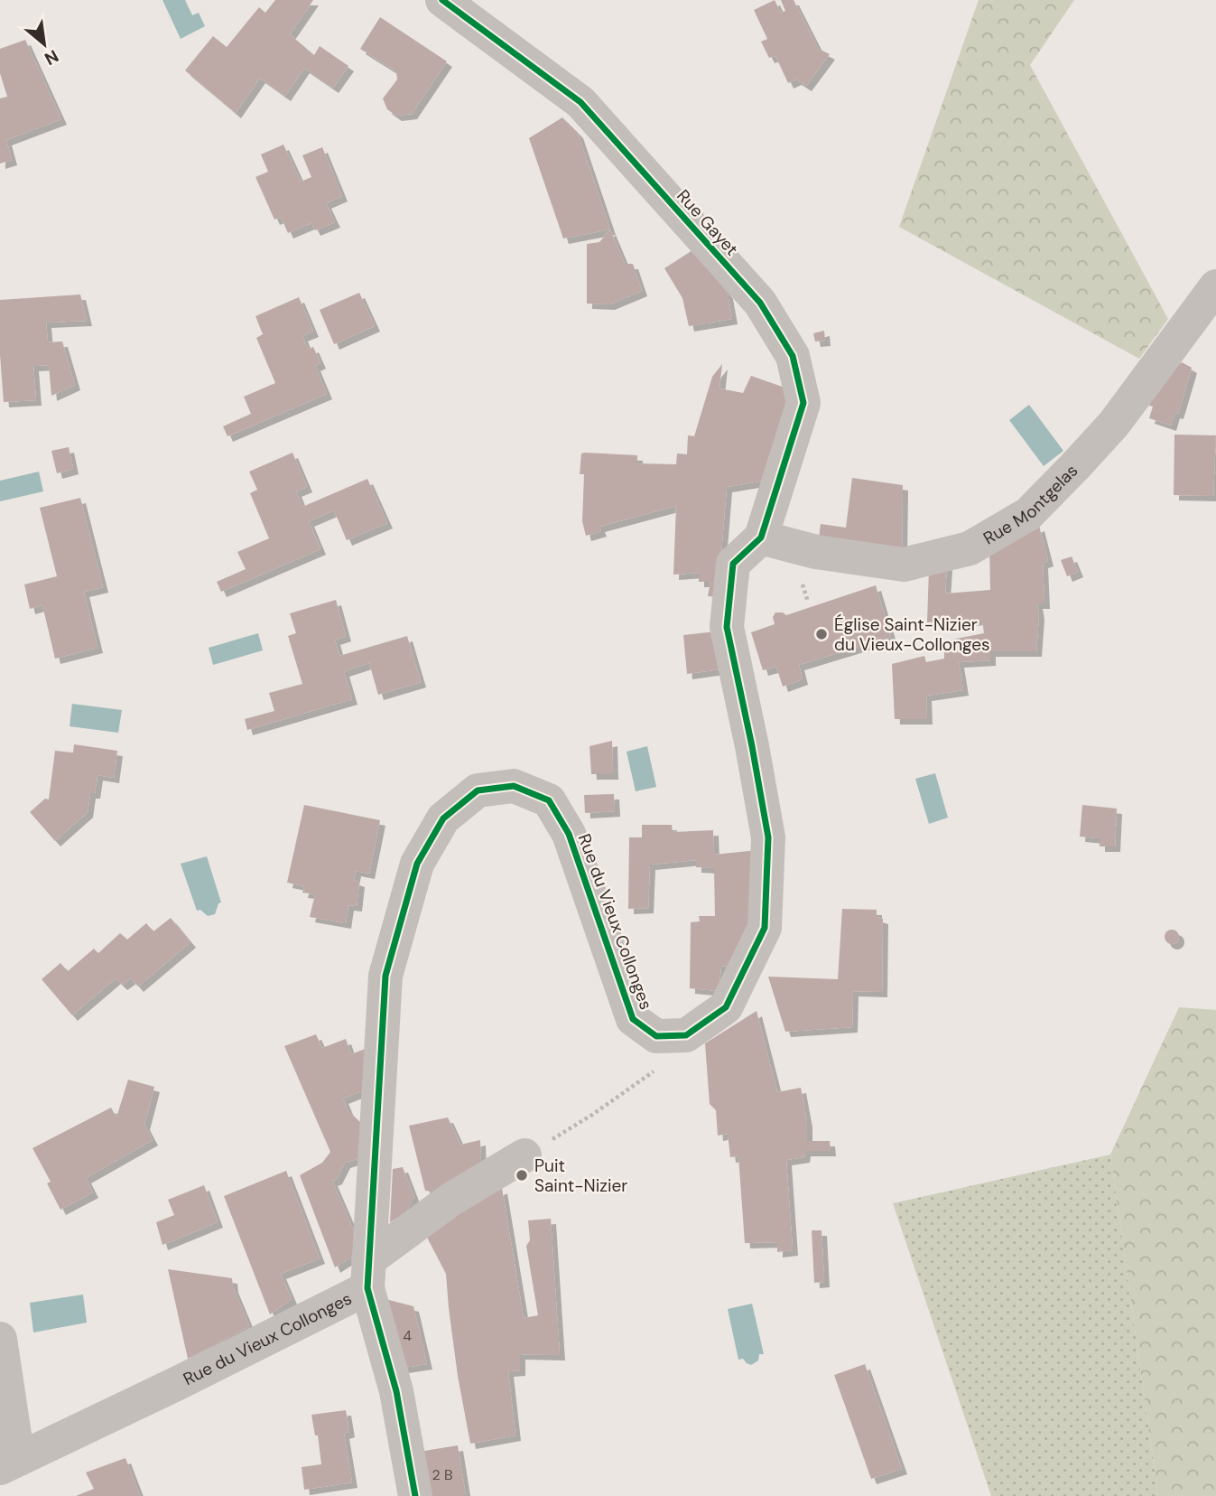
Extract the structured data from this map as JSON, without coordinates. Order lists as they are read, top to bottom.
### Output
{
  "streets": {
    "street": ["Rue Gayet", "Rue Montgelas", "Rue du Vieux Collonges"]
  },
  "crossings": [
    ["Rue Gayet", "Rue Montgelas"]
  ],
  "places": ["Église Saint-Nizier du Vieux-Collonges", "Puit Saint-Nizier"],
  "house_numbers": ["4", "2 B"],
  "north": "bottom right"
}
